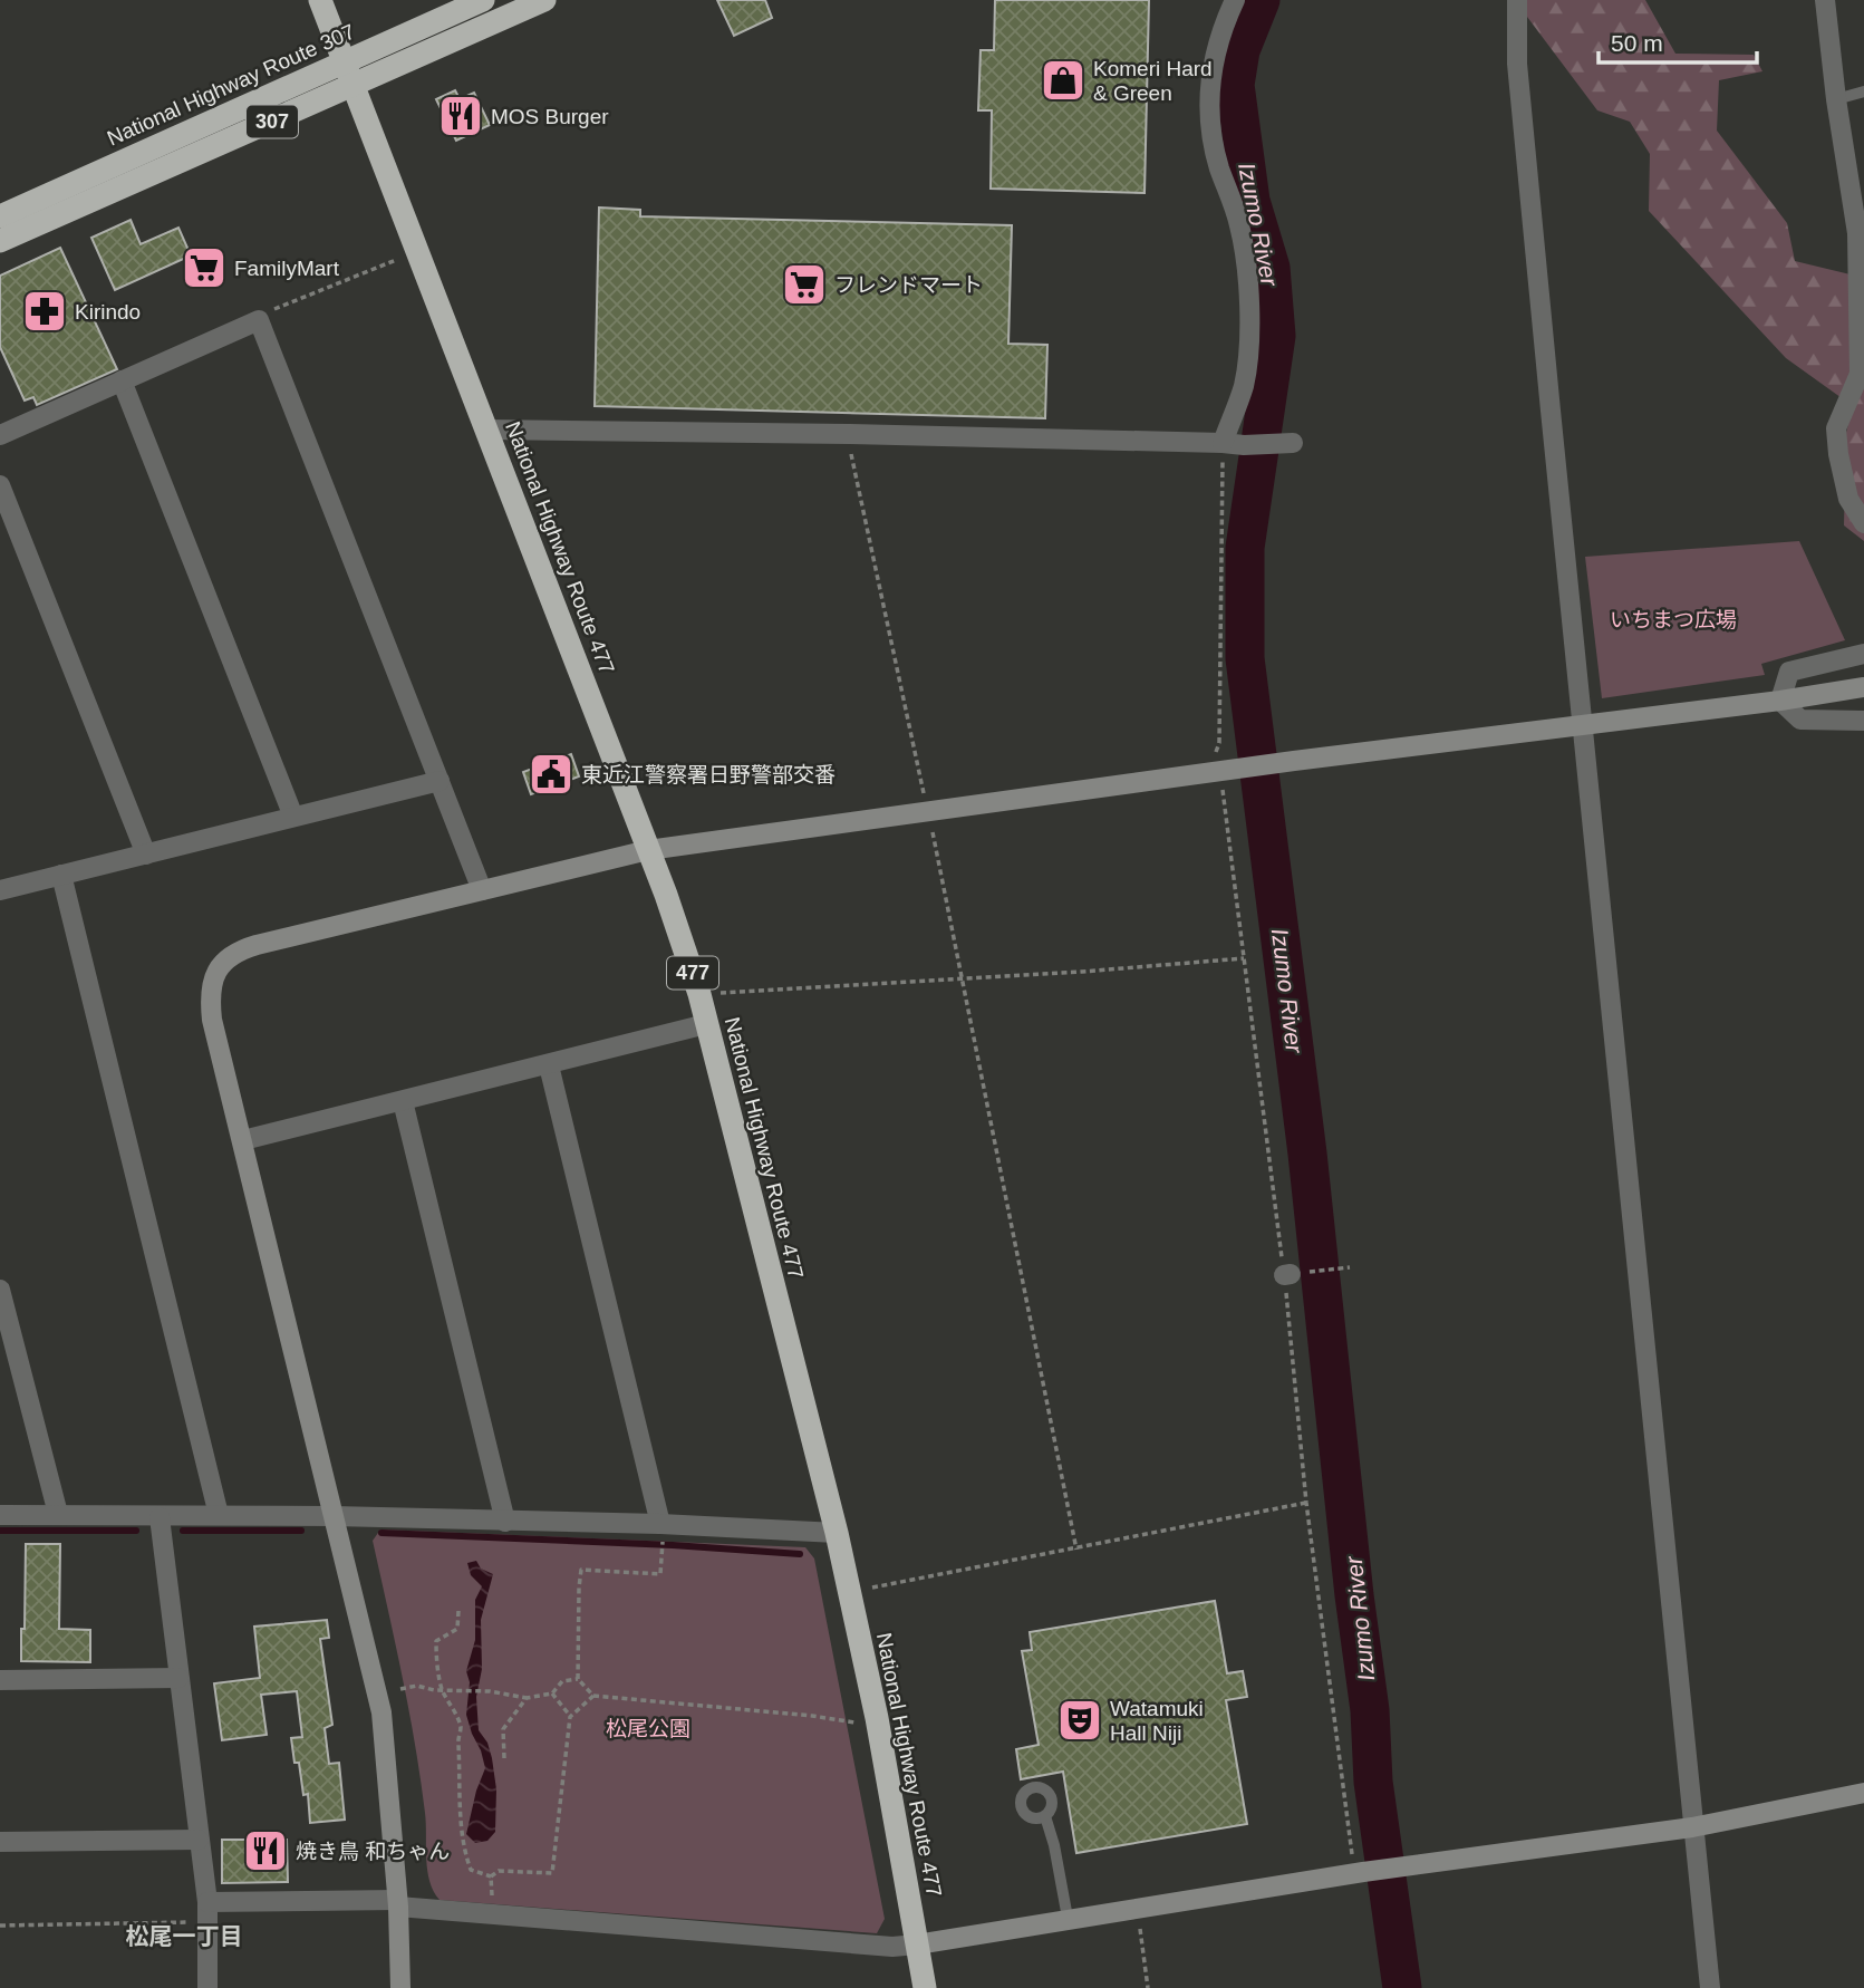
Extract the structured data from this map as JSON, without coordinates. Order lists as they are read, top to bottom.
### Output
{
  "streets": {
    "highway": [
      "National Highway Route 307",
      "307",
      "National Highway Route 477",
      "477"
    ]
  },
  "crossings": [
    ["National Highway Route 307", "National Highway Route 477"],
    ["307", "National Highway Route 477"]
  ],
  "districts": ["松尾一丁目"],
  "water": ["Izumo River"],
  "parks": ["いちまつ広場", "松尾公園"],
  "places": {
    "shop": ["Komeri Hard & Green"],
    "restaurant": ["MOS Burger", "焼き鳥 和ちゃん"],
    "supermarket": ["FamilyMart", "フレンドマート"],
    "pharmacy": ["Kirindo"],
    "public building": ["東近江警察署日野警部交番"],
    "theatre": ["Watamuki Hall Niji"]
  },
  "scale_bar": "50 m"
}
